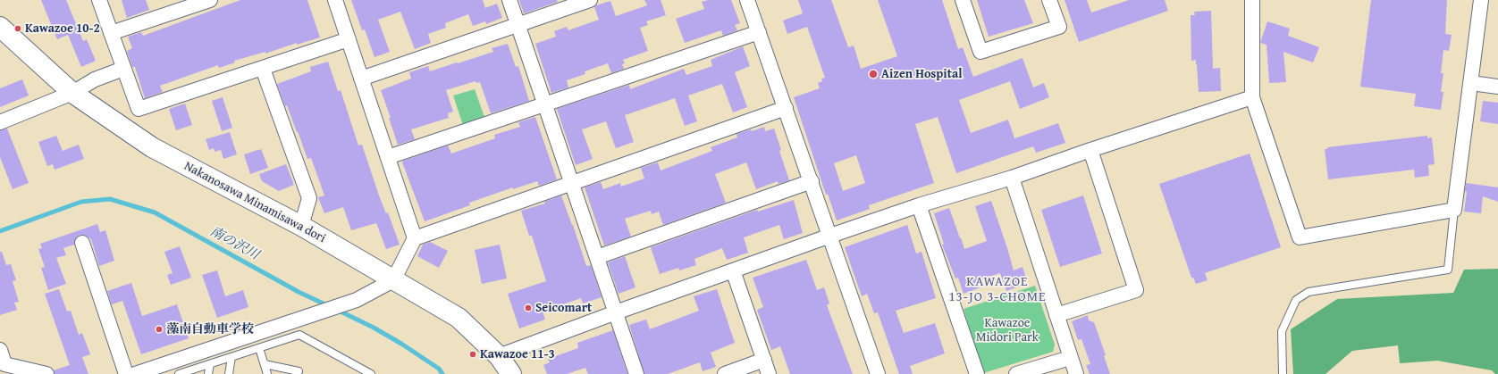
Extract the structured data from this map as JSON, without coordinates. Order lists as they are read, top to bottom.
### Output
{
  "streets": {
    "street": ["Nakanosawa Minamisawa dori"]
  },
  "districts": ["KAWAZOE 13-JO 3-CHOME"],
  "water": ["南の沢川"],
  "parks": ["Kawazoe Midori Park"],
  "places": [
    "Kawazoe 10-2",
    "Aizen Hospital",
    "Seicomart",
    "藻南自動車学校",
    "Kawazoe 11-3"
  ]
}
